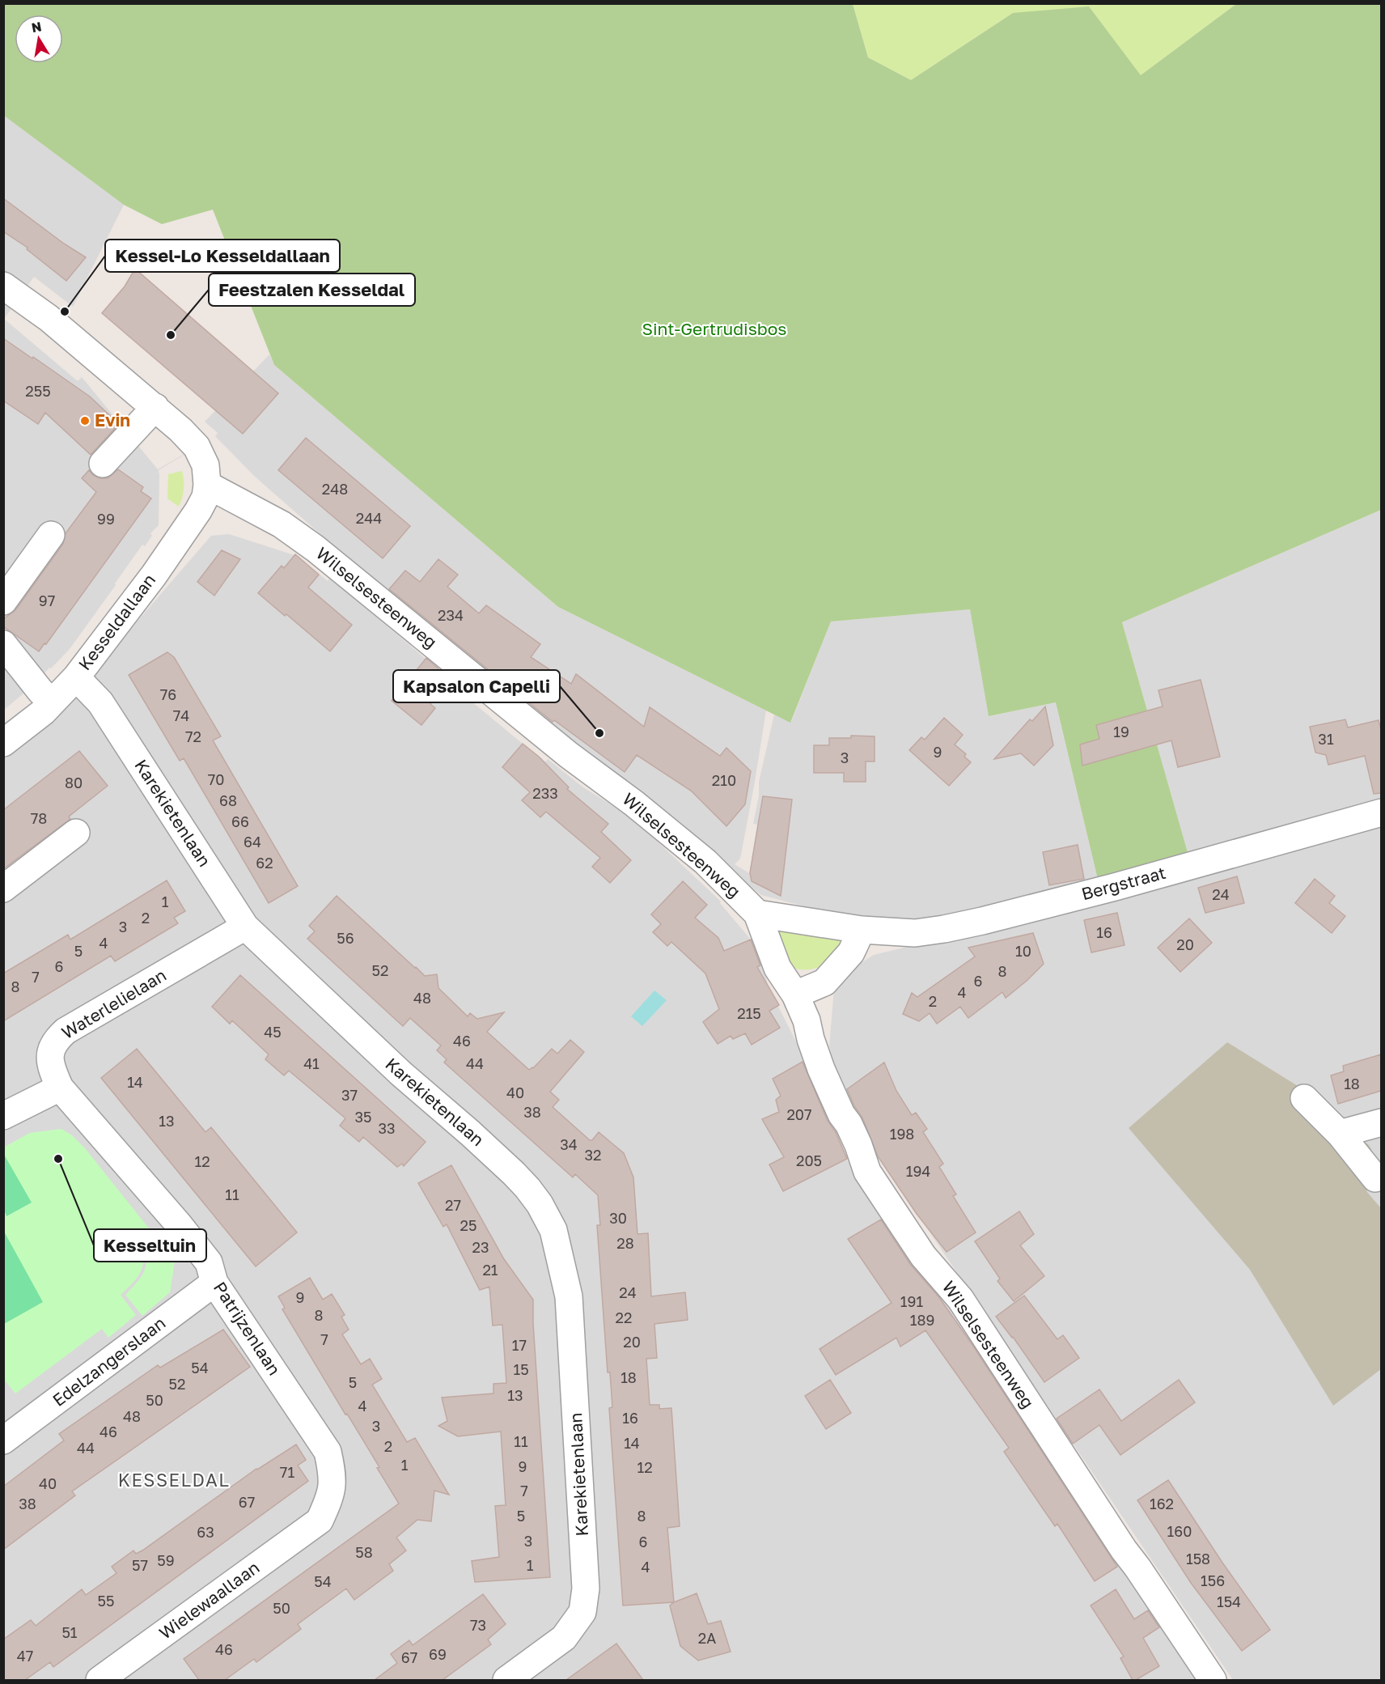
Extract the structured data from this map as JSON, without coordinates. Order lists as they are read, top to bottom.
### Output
{
  "streets": {
    "street": [
      "Wilselsesteenweg",
      "Kesseldallaan",
      "Karekietenlaan",
      "Bergstraat",
      "Waterlelielaan",
      "Patrijzenlaan",
      "Edelzangerslaan",
      "Wielewaallaan"
    ]
  },
  "crossings": [
    ["Wilselsesteenweg", "Kesseldallaan"],
    ["Kesseldallaan", "Karekietenlaan"],
    ["Karekietenlaan", "Waterlelielaan"],
    ["Waterlelielaan", "Patrijzenlaan"],
    ["Patrijzenlaan", "Edelzangerslaan"],
    ["Patrijzenlaan", "Wielewaallaan"]
  ],
  "districts": ["KESSELDAL"],
  "parks": ["Sint-Gertrudisbos"],
  "places": [
    "Kessel-Lo Kesseldallaan",
    "Feestzalen Kesseldal",
    "Evin",
    "Kapsalon Capelli",
    "Kesseltuin"
  ],
  "house_numbers": [
    "255",
    "248",
    "244",
    "99",
    "97",
    "234",
    "76",
    "74",
    "19",
    "72",
    "31",
    "9",
    "3",
    "70",
    "210",
    "80",
    "233",
    "68",
    "78",
    "66",
    "64",
    "62",
    "24",
    "1",
    "2",
    "3",
    "16",
    "56",
    "4",
    "20",
    "5",
    "10",
    "6",
    "52",
    "8",
    "7",
    "6",
    "8",
    "4",
    "48",
    "2",
    "215",
    "45",
    "46",
    "41",
    "44",
    "14",
    "18",
    "40",
    "37",
    "38",
    "207",
    "35",
    "13",
    "33",
    "198",
    "34",
    "32",
    "205",
    "12",
    "194",
    "11",
    "27",
    "30",
    "25",
    "28",
    "23",
    "21",
    "24",
    "9",
    "191",
    "8",
    "22",
    "189",
    "7",
    "20",
    "17",
    "54",
    "15",
    "18",
    "5",
    "52",
    "13",
    "50",
    "4",
    "48",
    "16",
    "3",
    "46",
    "11",
    "14",
    "2",
    "44",
    "1",
    "9",
    "12",
    "71",
    "40",
    "7",
    "67",
    "38",
    "162",
    "5",
    "8",
    "160",
    "63",
    "3",
    "6",
    "58",
    "158",
    "59",
    "57",
    "1",
    "4",
    "156",
    "54",
    "55",
    "154",
    "50",
    "73",
    "51",
    "2A",
    "46",
    "69",
    "47",
    "67"
  ],
  "north": "top"
}
